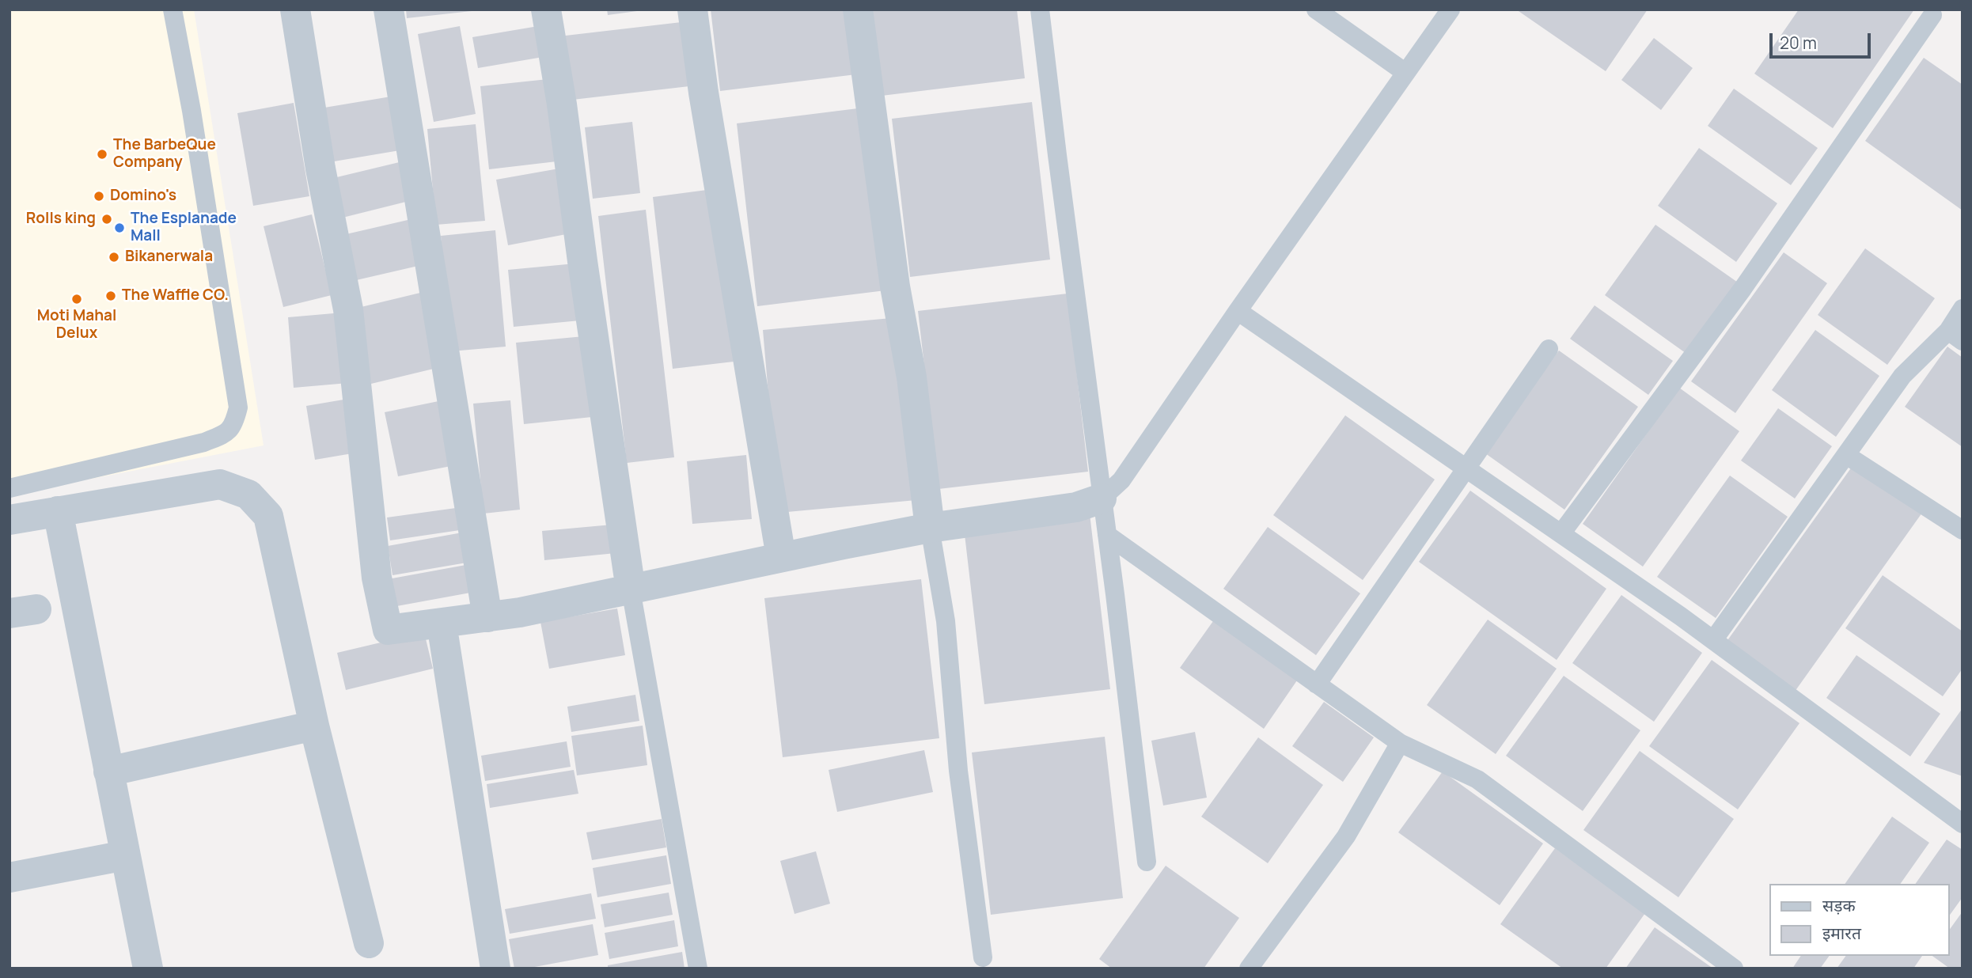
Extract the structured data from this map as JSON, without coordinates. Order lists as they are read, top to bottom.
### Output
{
  "places": [
    "The BarbeQue Company",
    "Domino's",
    "Rolls king",
    "The Esplanade Mall",
    "Bikanerwala",
    "The Waffle CO.",
    "Moti Mahal Delux"
  ],
  "legend": ["सड़क", "इमारत"],
  "scale_bar": "20 m"
}
